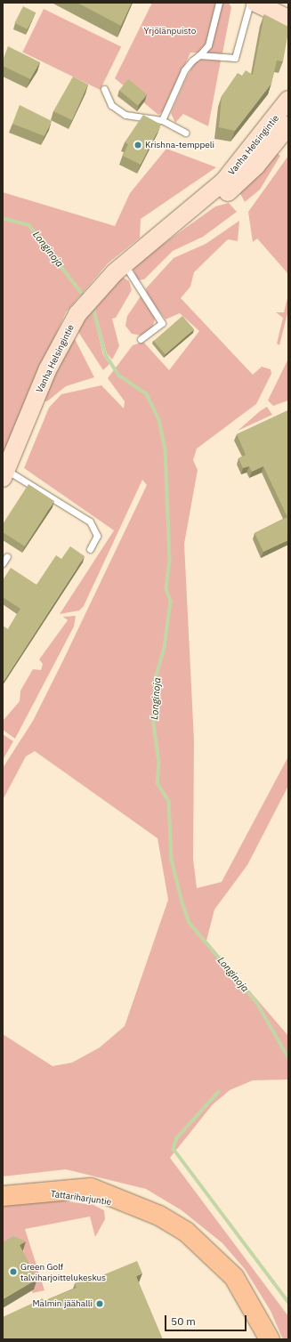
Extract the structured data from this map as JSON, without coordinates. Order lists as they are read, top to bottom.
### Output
{
  "streets": {
    "main road": ["Vanha Helsingintie", "Tattariharjuntie"]
  },
  "water": ["Longinoja"],
  "parks": ["Yrjölänpuisto"],
  "places": ["Krishna-temppeli", "Green Golf talviharjoittelukeskus", "Malmin jäähalli"],
  "scale_bar": "50 m"
}
